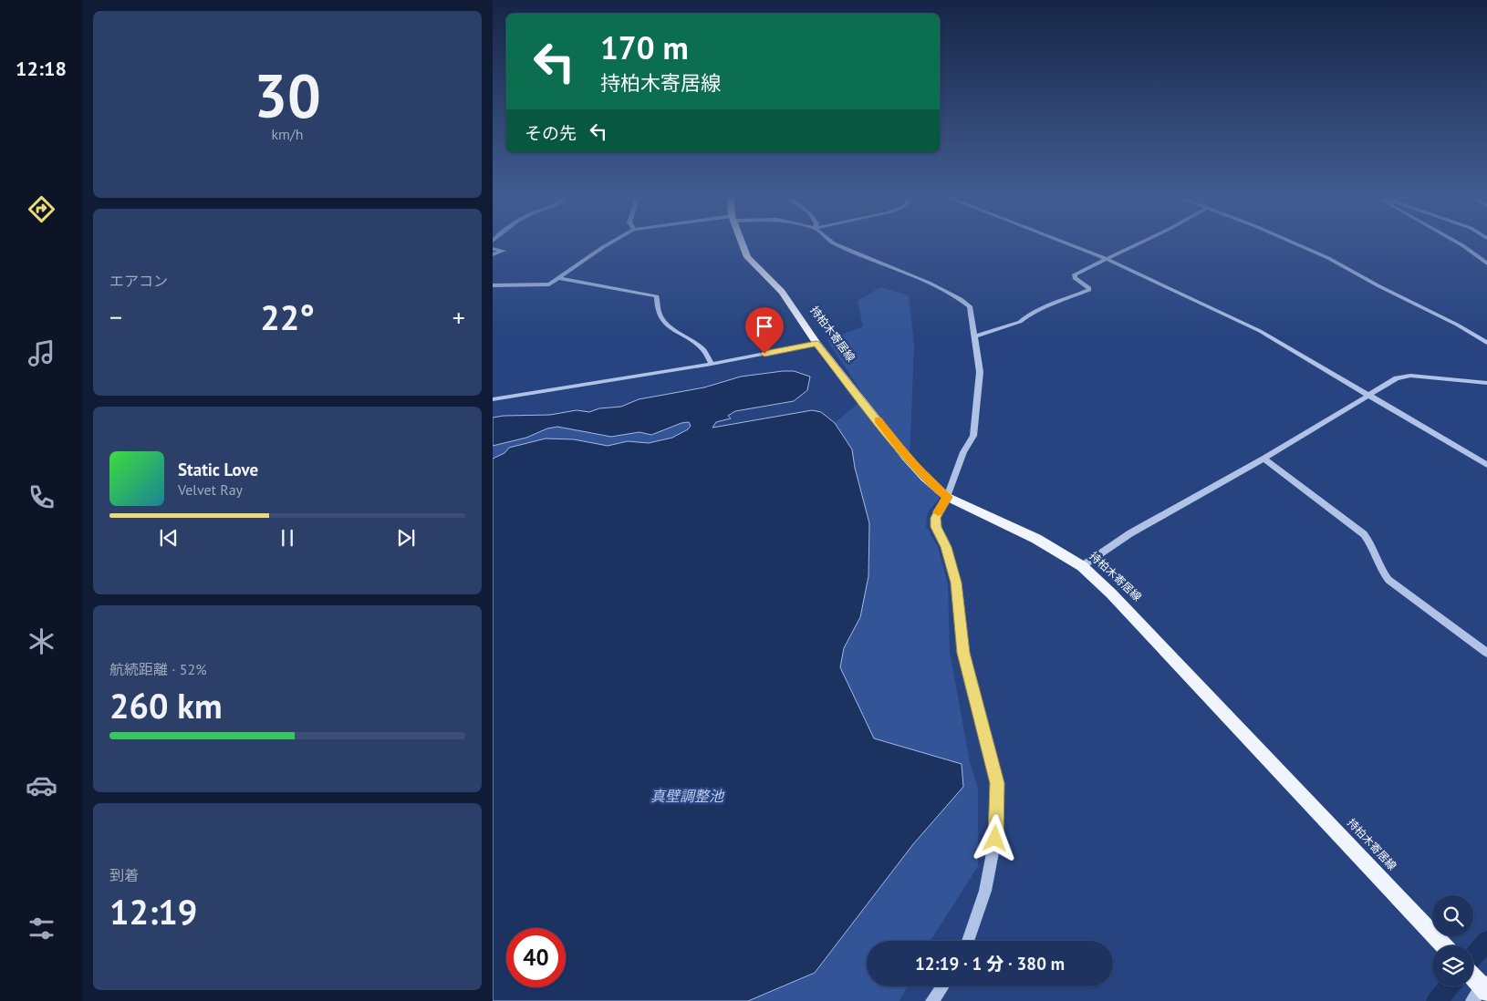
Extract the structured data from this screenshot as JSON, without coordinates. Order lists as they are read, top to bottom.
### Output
{
  "streets": {
    "main road": ["持柏木寄居線"]
  },
  "water": ["真壁調整池"],
  "page": {
    "tabs": "12:18",
    "tile": [
      ["30", "km/h"],
      "エアコン",
      ["航続距離 · 52%", "260 km"],
      ["到着", "12:19"]
    ],
    "turn": ["170 m", "持柏木寄居線"],
    "then": "その先",
    "heat": ["−", "22°", "+"],
    "song": ["Static Love", "Velvet Ray"],
    "limit": "40",
    "trip": "12:19 · 1 分 · 380 m"
  }
}
